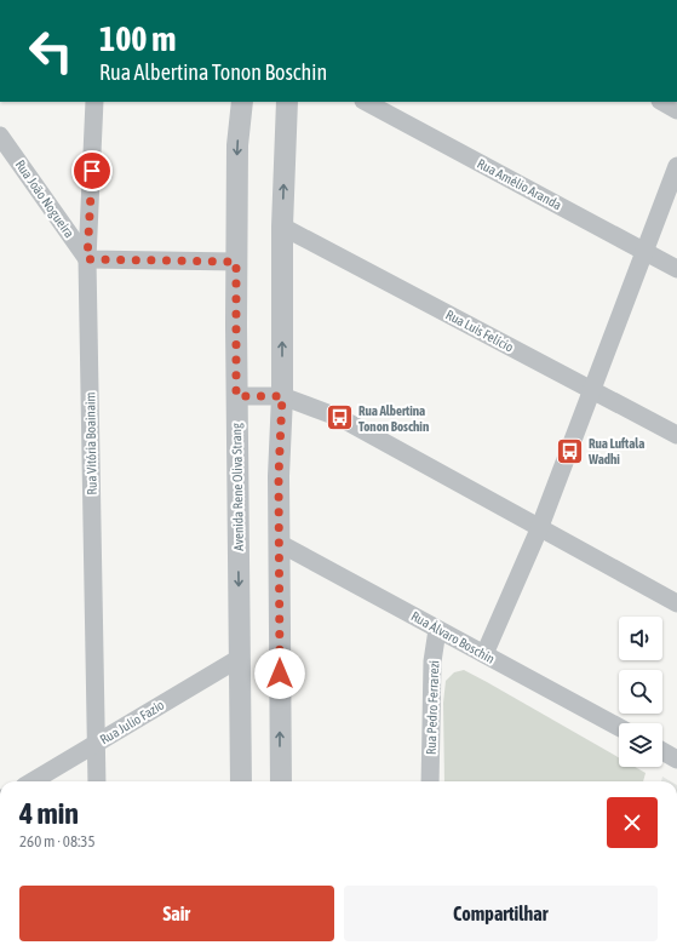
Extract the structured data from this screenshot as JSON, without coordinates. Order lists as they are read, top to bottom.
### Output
{
  "streets": {
    "street": [
      "Rua Amélio Aranda",
      "Rua João Nogueira",
      "Rua Luis Felício",
      "Rua Vitória Boainaim",
      "Avenida Rene Oliva Strang",
      "Rua Álvaro Boschin",
      "Rua Pedro Ferrarezi",
      "Rua Julio Fazio"
    ]
  },
  "crossings": [
    ["Rua João Nogueira", "Rua Vitória Boainaim"],
    ["Rua Vitória Boainaim", "Rua Julio Fazio"],
    ["Avenida Rene Oliva Strang", "Rua Julio Fazio"],
    ["Rua Álvaro Boschin", "Rua Pedro Ferrarezi"]
  ],
  "places": {
    "bus stop": ["Rua Albertina Tonon Boschin", "Rua Luftala Wadhi"]
  },
  "page": {
    "turn": ["100 m", "Rua Albertina Tonon Boschin"],
    "heading": ["4 min", "260 m · 08:35"],
    "buttons": ["Sair", "Compartilhar"]
  }
}
